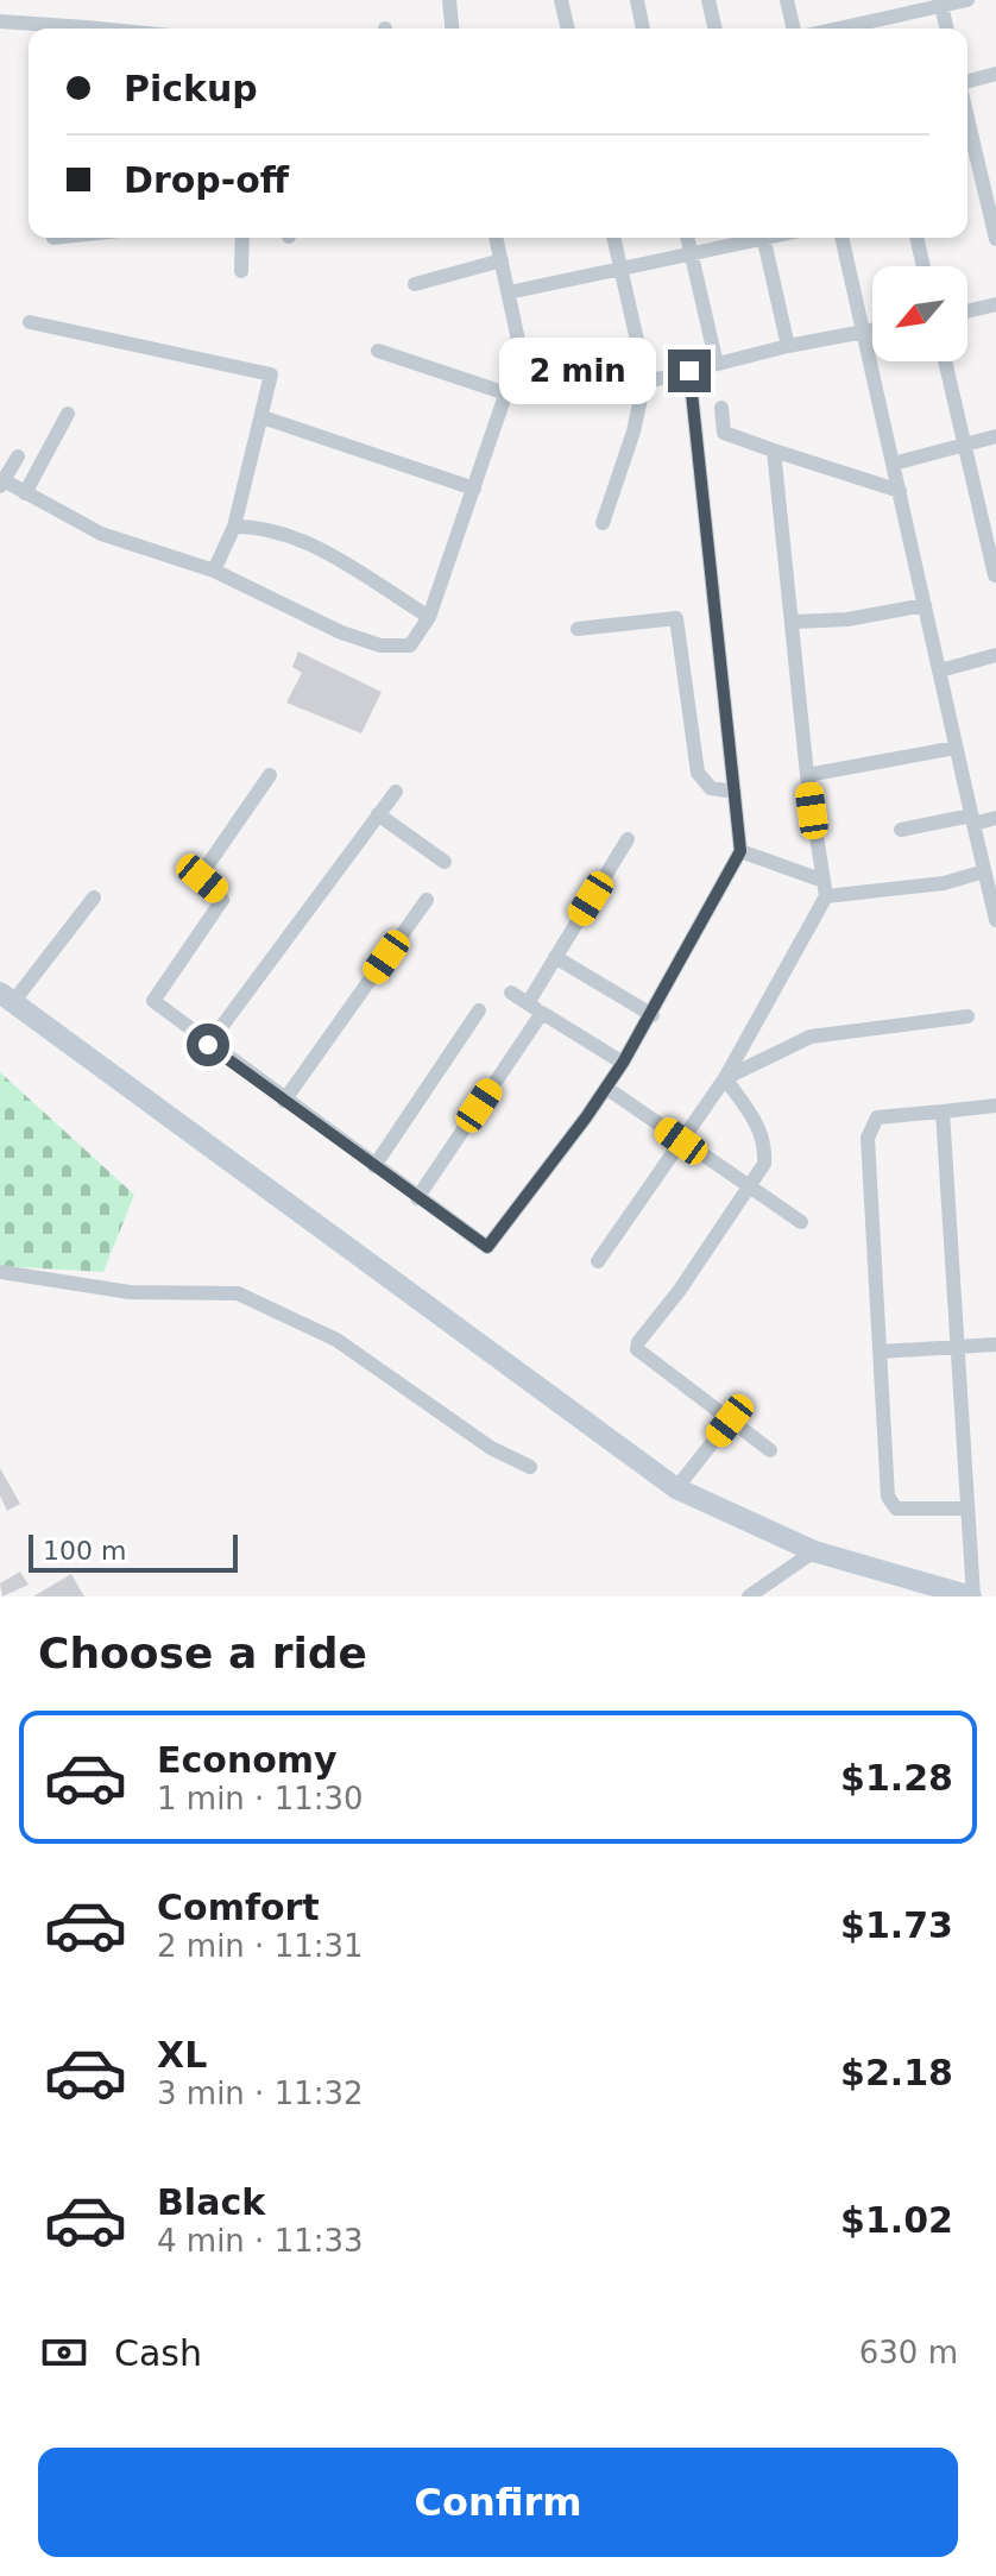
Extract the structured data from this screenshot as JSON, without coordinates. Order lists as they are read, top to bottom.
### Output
{
  "scale_bar": "100 m",
  "north": "bottom left",
  "page": {
    "banner": ["Pickup", "Drop-off"],
    "bubble": "2 min",
    "scale": "100 m",
    "heading": "Choose a ride",
    "list": [
      {
        "name": "Economy",
        "note": "1 min · 11:30",
        "value": "$1.28"
      },
      {
        "name": "Comfort",
        "note": "2 min · 11:31",
        "value": "$1.73"
      },
      {
        "name": "XL",
        "note": "3 min · 11:32",
        "value": "$2.18"
      },
      {
        "name": "Black",
        "note": "4 min · 11:33",
        "value": "$1.02"
      }
    ],
    "pay": ["Cash", "630 m"],
    "buttons": "Confirm"
  }
}
